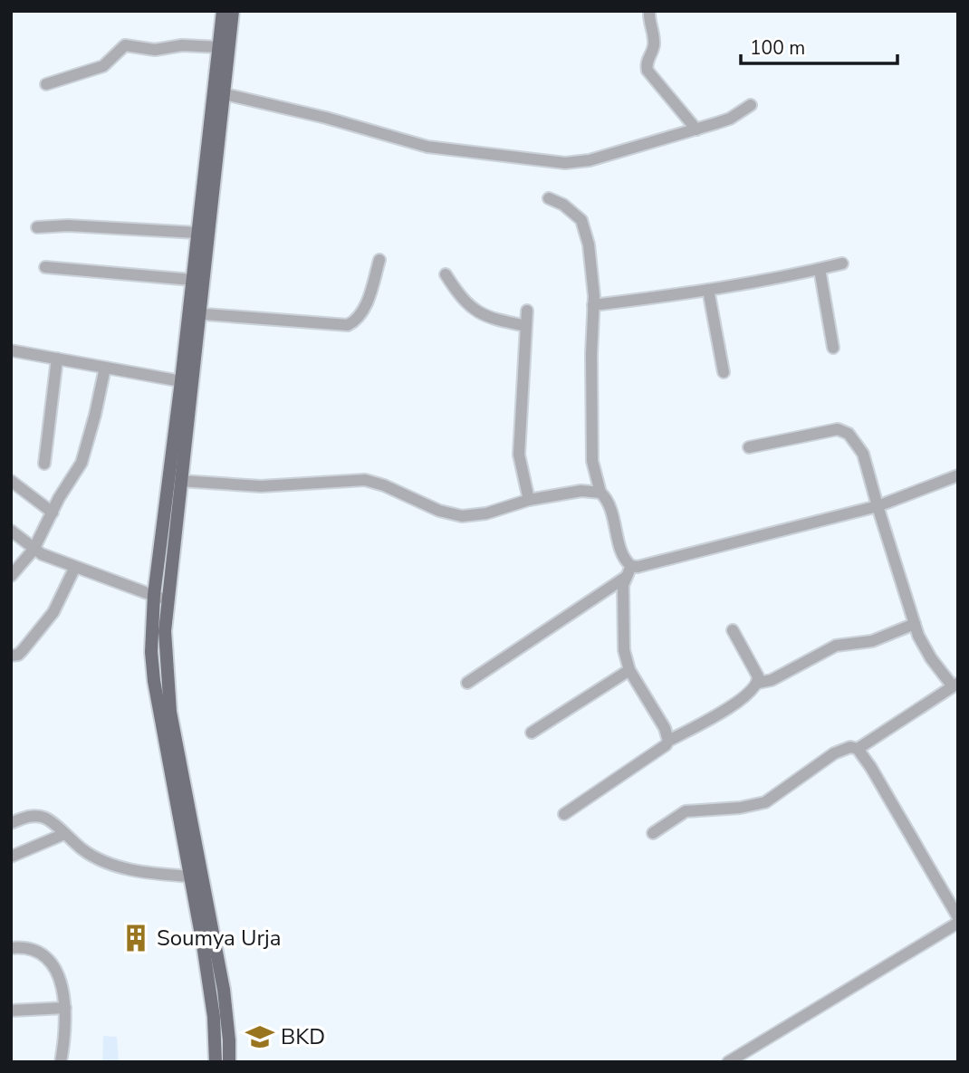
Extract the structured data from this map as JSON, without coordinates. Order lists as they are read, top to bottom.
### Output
{
  "places": {
    "building": ["Soumya Urja"],
    "school or university": ["BKD"]
  },
  "scale_bar": "100 m"
}
